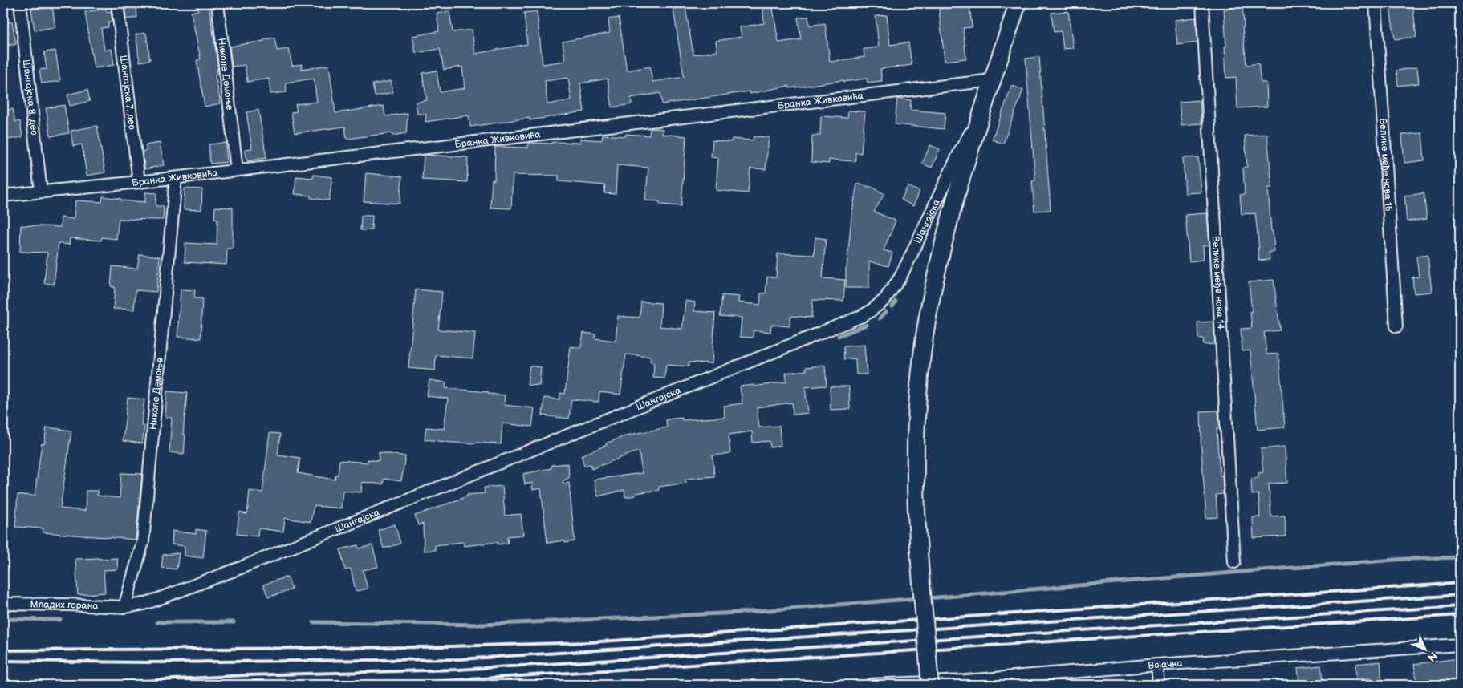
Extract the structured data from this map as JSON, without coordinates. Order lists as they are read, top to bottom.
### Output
{
  "streets": {
    "main road": ["Шангајска"],
    "street": [
      "Николе Демоње",
      "Шангајска 7. део",
      "Шангајска 8. део",
      "Бранка Живковића",
      "Велике међе нова 15",
      "Велике међе нова 14",
      "Младих горана",
      "Војачка"
    ]
  },
  "crossings": [
    ["Николе Демоње", "Бранка Живковића"],
    ["Николе Демоње", "Шангајска"],
    ["Николе Демоње", "Младих горана"],
    ["Шангајска 7. део", "Бранка Живковића"],
    ["Шангајска 8. део", "Бранка Живковића"],
    ["Бранка Живковића", "Шангајска"],
    ["Шангајска", "Младих горана"]
  ],
  "north": "bottom right"
}
